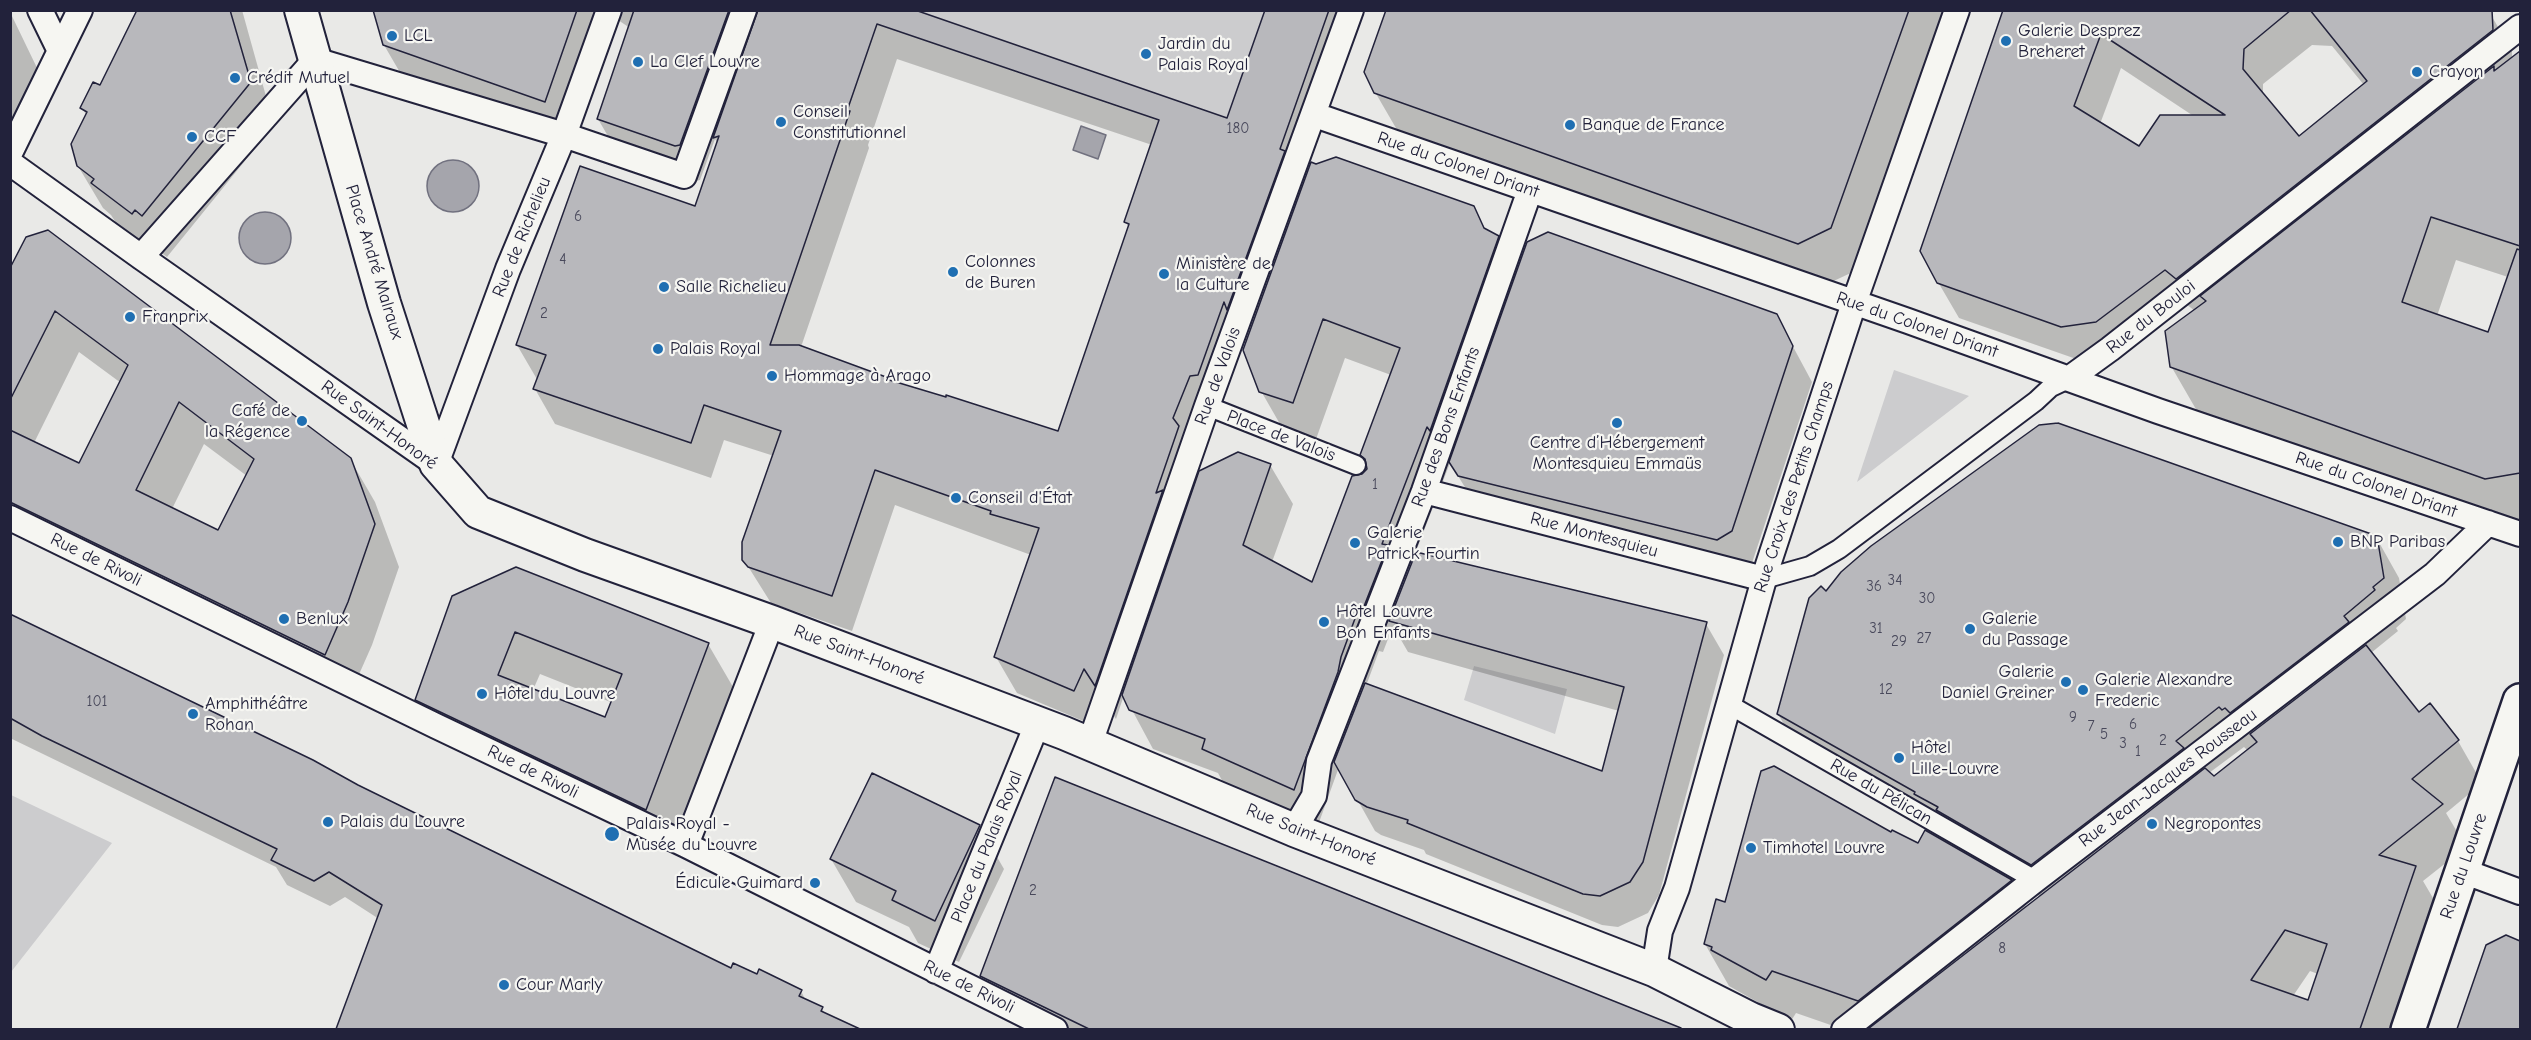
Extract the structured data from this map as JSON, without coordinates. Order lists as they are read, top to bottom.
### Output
{
  "streets": {
    "main road": ["Rue du Louvre"],
    "street": [
      "Rue du Colonel Driant",
      "Rue de Richelieu",
      "Place André Malraux",
      "Rue du Bouloi",
      "Rue de Valois",
      "Rue Saint-Honoré",
      "Rue des Bons Enfants",
      "Place de Valois",
      "Rue Croix des Petits Champs",
      "Rue Montesquieu",
      "Rue de Rivoli",
      "Rue Jean-Jacques Rousseau",
      "Rue du Pélican",
      "Place du Palais Royal"
    ]
  },
  "crossings": [
    ["Rue du Colonel Driant", "Rue du Bouloi"],
    ["Rue du Colonel Driant", "Rue de Valois"],
    ["Rue du Colonel Driant", "Rue des Bons Enfants"],
    ["Rue du Colonel Driant", "Rue Croix des Petits Champs"],
    ["Rue du Colonel Driant", "Rue Jean-Jacques Rousseau"],
    ["Rue de Richelieu", "Place André Malraux"],
    ["Rue de Richelieu", "Rue Saint-Honoré"],
    ["Place André Malraux", "Rue Saint-Honoré"],
    ["Rue du Bouloi", "Rue Croix des Petits Champs"],
    ["Rue du Bouloi", "Rue Montesquieu"],
    ["Rue de Valois", "Rue Saint-Honoré"],
    ["Rue de Valois", "Place de Valois"],
    ["Rue Saint-Honoré", "Rue des Bons Enfants"],
    ["Rue Saint-Honoré", "Rue Croix des Petits Champs"],
    ["Rue Saint-Honoré", "Place du Palais Royal"],
    ["Rue des Bons Enfants", "Rue Montesquieu"],
    ["Rue Croix des Petits Champs", "Rue Montesquieu"],
    ["Rue Croix des Petits Champs", "Rue du Pélican"],
    ["Rue de Rivoli", "Place du Palais Royal"],
    ["Rue Jean-Jacques Rousseau", "Rue du Pélican"]
  ],
  "places": [
    "LCL",
    "Galerie Desprez Breheret",
    "Jardin du Palais Royal",
    "La Clef Louvre",
    "Crayon",
    "Crédit Mutuel",
    "Conseil Constitutionnel",
    "Banque de France",
    "CCF",
    "Colonnes de Buren",
    "Ministère de la Culture",
    "Salle Richelieu",
    "Franprix",
    "Palais Royal",
    "Hommage à Arago",
    "Café de la Régence",
    "Centre d’Hébergement Montesquieu Emmaüs",
    "Conseil d'État",
    "BNP Paribas",
    "Galerie Patrick Fourtin",
    "Benlux",
    "Hôtel Louvre Bon Enfants",
    "Galerie du Passage",
    "Galerie Daniel Greiner",
    "Galerie Alexandre Frederic",
    "Hôtel du Louvre",
    "Amphithéâtre Rohan",
    "Hôtel Lille-Louvre",
    "Palais du Louvre",
    "Negropontes",
    "Palais Royal - Musée du Louvre",
    "Timhotel Louvre",
    "Édicule Guimard",
    "Cour Marly"
  ],
  "house_numbers": [
    "180",
    "6",
    "4",
    "2",
    "1",
    "34",
    "36",
    "30",
    "31",
    "27",
    "29",
    "12",
    "101",
    "9",
    "6",
    "7",
    "5",
    "2",
    "3",
    "1",
    "2",
    "8"
  ]
}
